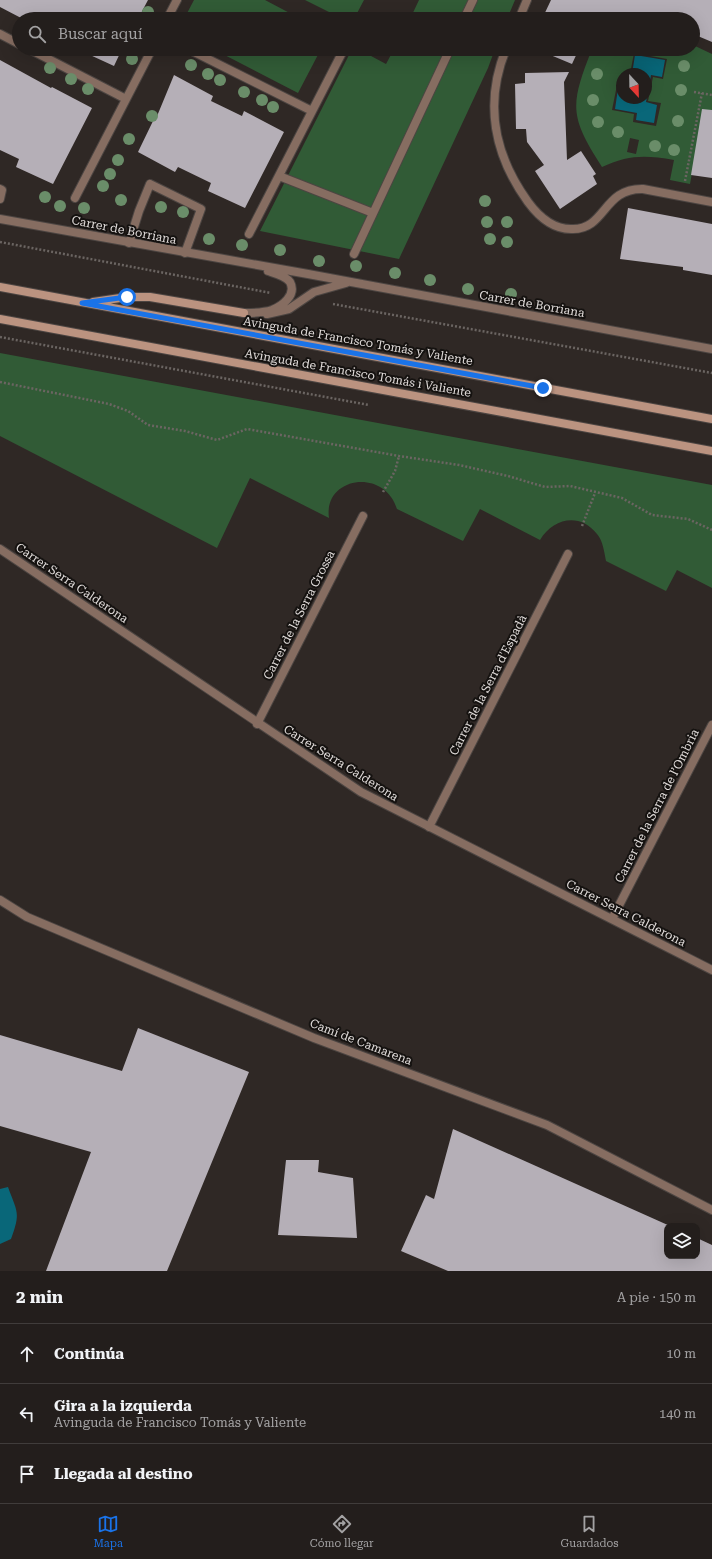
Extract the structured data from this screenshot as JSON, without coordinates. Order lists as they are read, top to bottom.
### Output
{
  "streets": {
    "main road": ["Avinguda de Francisco Tomás y Valiente", "Avinguda de Francisco Tomás i Valiente"],
    "street": [
      "Carrer de Borriana",
      "Carrer Serra Calderona",
      "Carrer de la Serra Grossa",
      "Carrer de la Serra d'Espadà",
      "Carrer de la Serra de l’Ombria",
      "Camí de Camarena"
    ]
  },
  "crossings": [
    ["Carrer Serra Calderona", "Carrer de la Serra Grossa"],
    ["Carrer Serra Calderona", "Carrer de la Serra d'Espadà"],
    ["Carrer Serra Calderona", "Carrer de la Serra de l’Ombria"]
  ],
  "north": "bottom",
  "page": {
    "search": "Buscar aquí",
    "heading": ["2 min", "A pie · 150 m"],
    "list": [
      ["Continúa", "10 m"],
      ["Gira a la izquierda", "Avinguda de Francisco Tomás y Valiente", "140 m"],
      "Llegada al destino"
    ],
    "nav": ["Mapa", "Cómo llegar", "Guardados"]
  }
}
